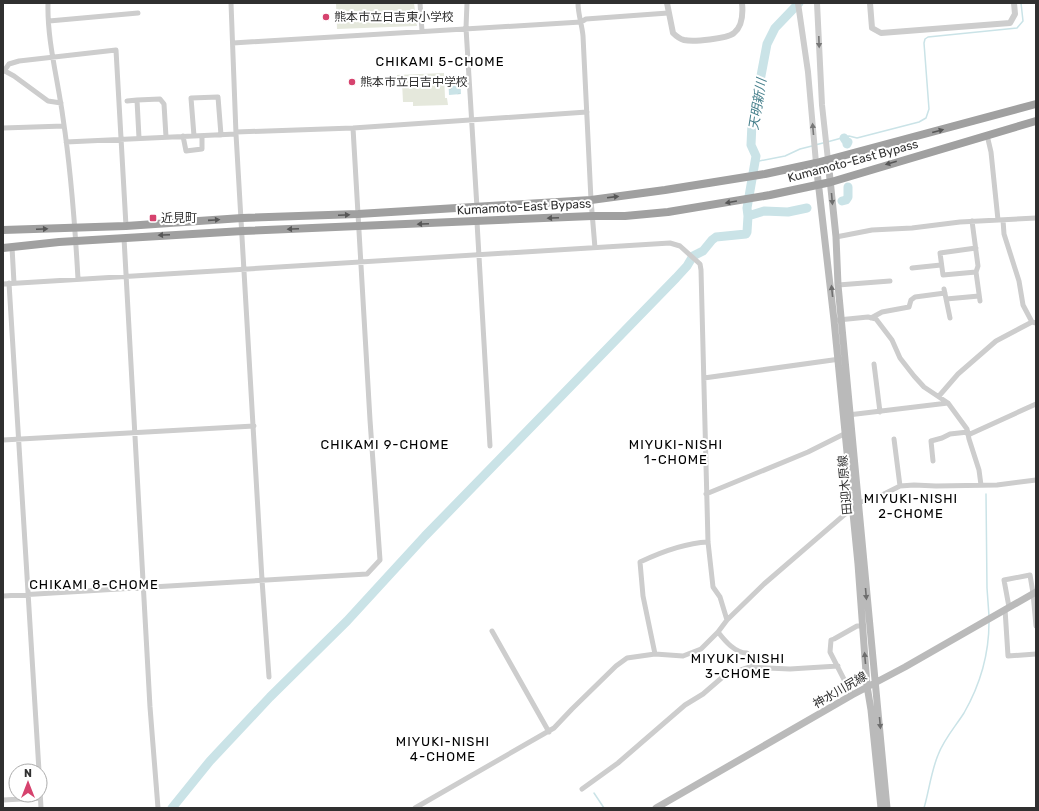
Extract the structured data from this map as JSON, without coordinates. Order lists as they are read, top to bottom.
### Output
{
  "streets": {
    "highway": ["Kumamoto-East Bypass"],
    "main road": ["田迎木原線", "神水川尻線"]
  },
  "crossings": [
    ["Kumamoto-East Bypass", "田迎木原線"],
    ["田迎木原線", "神水川尻線"]
  ],
  "districts": [
    "CHIKAMI 5-CHOME",
    "CHIKAMI 9-CHOME",
    "MIYUKI-NISHI 1-CHOME",
    "MIYUKI-NISHI 2-CHOME",
    "CHIKAMI 8-CHOME",
    "MIYUKI-NISHI 3-CHOME",
    "MIYUKI-NISHI 4-CHOME"
  ],
  "water": ["天明新川"],
  "places": {
    "other": ["熊本市立日吉東小学校", "熊本市立日吉中学校"],
    "transit": ["近見町"]
  },
  "north": "top"
}
